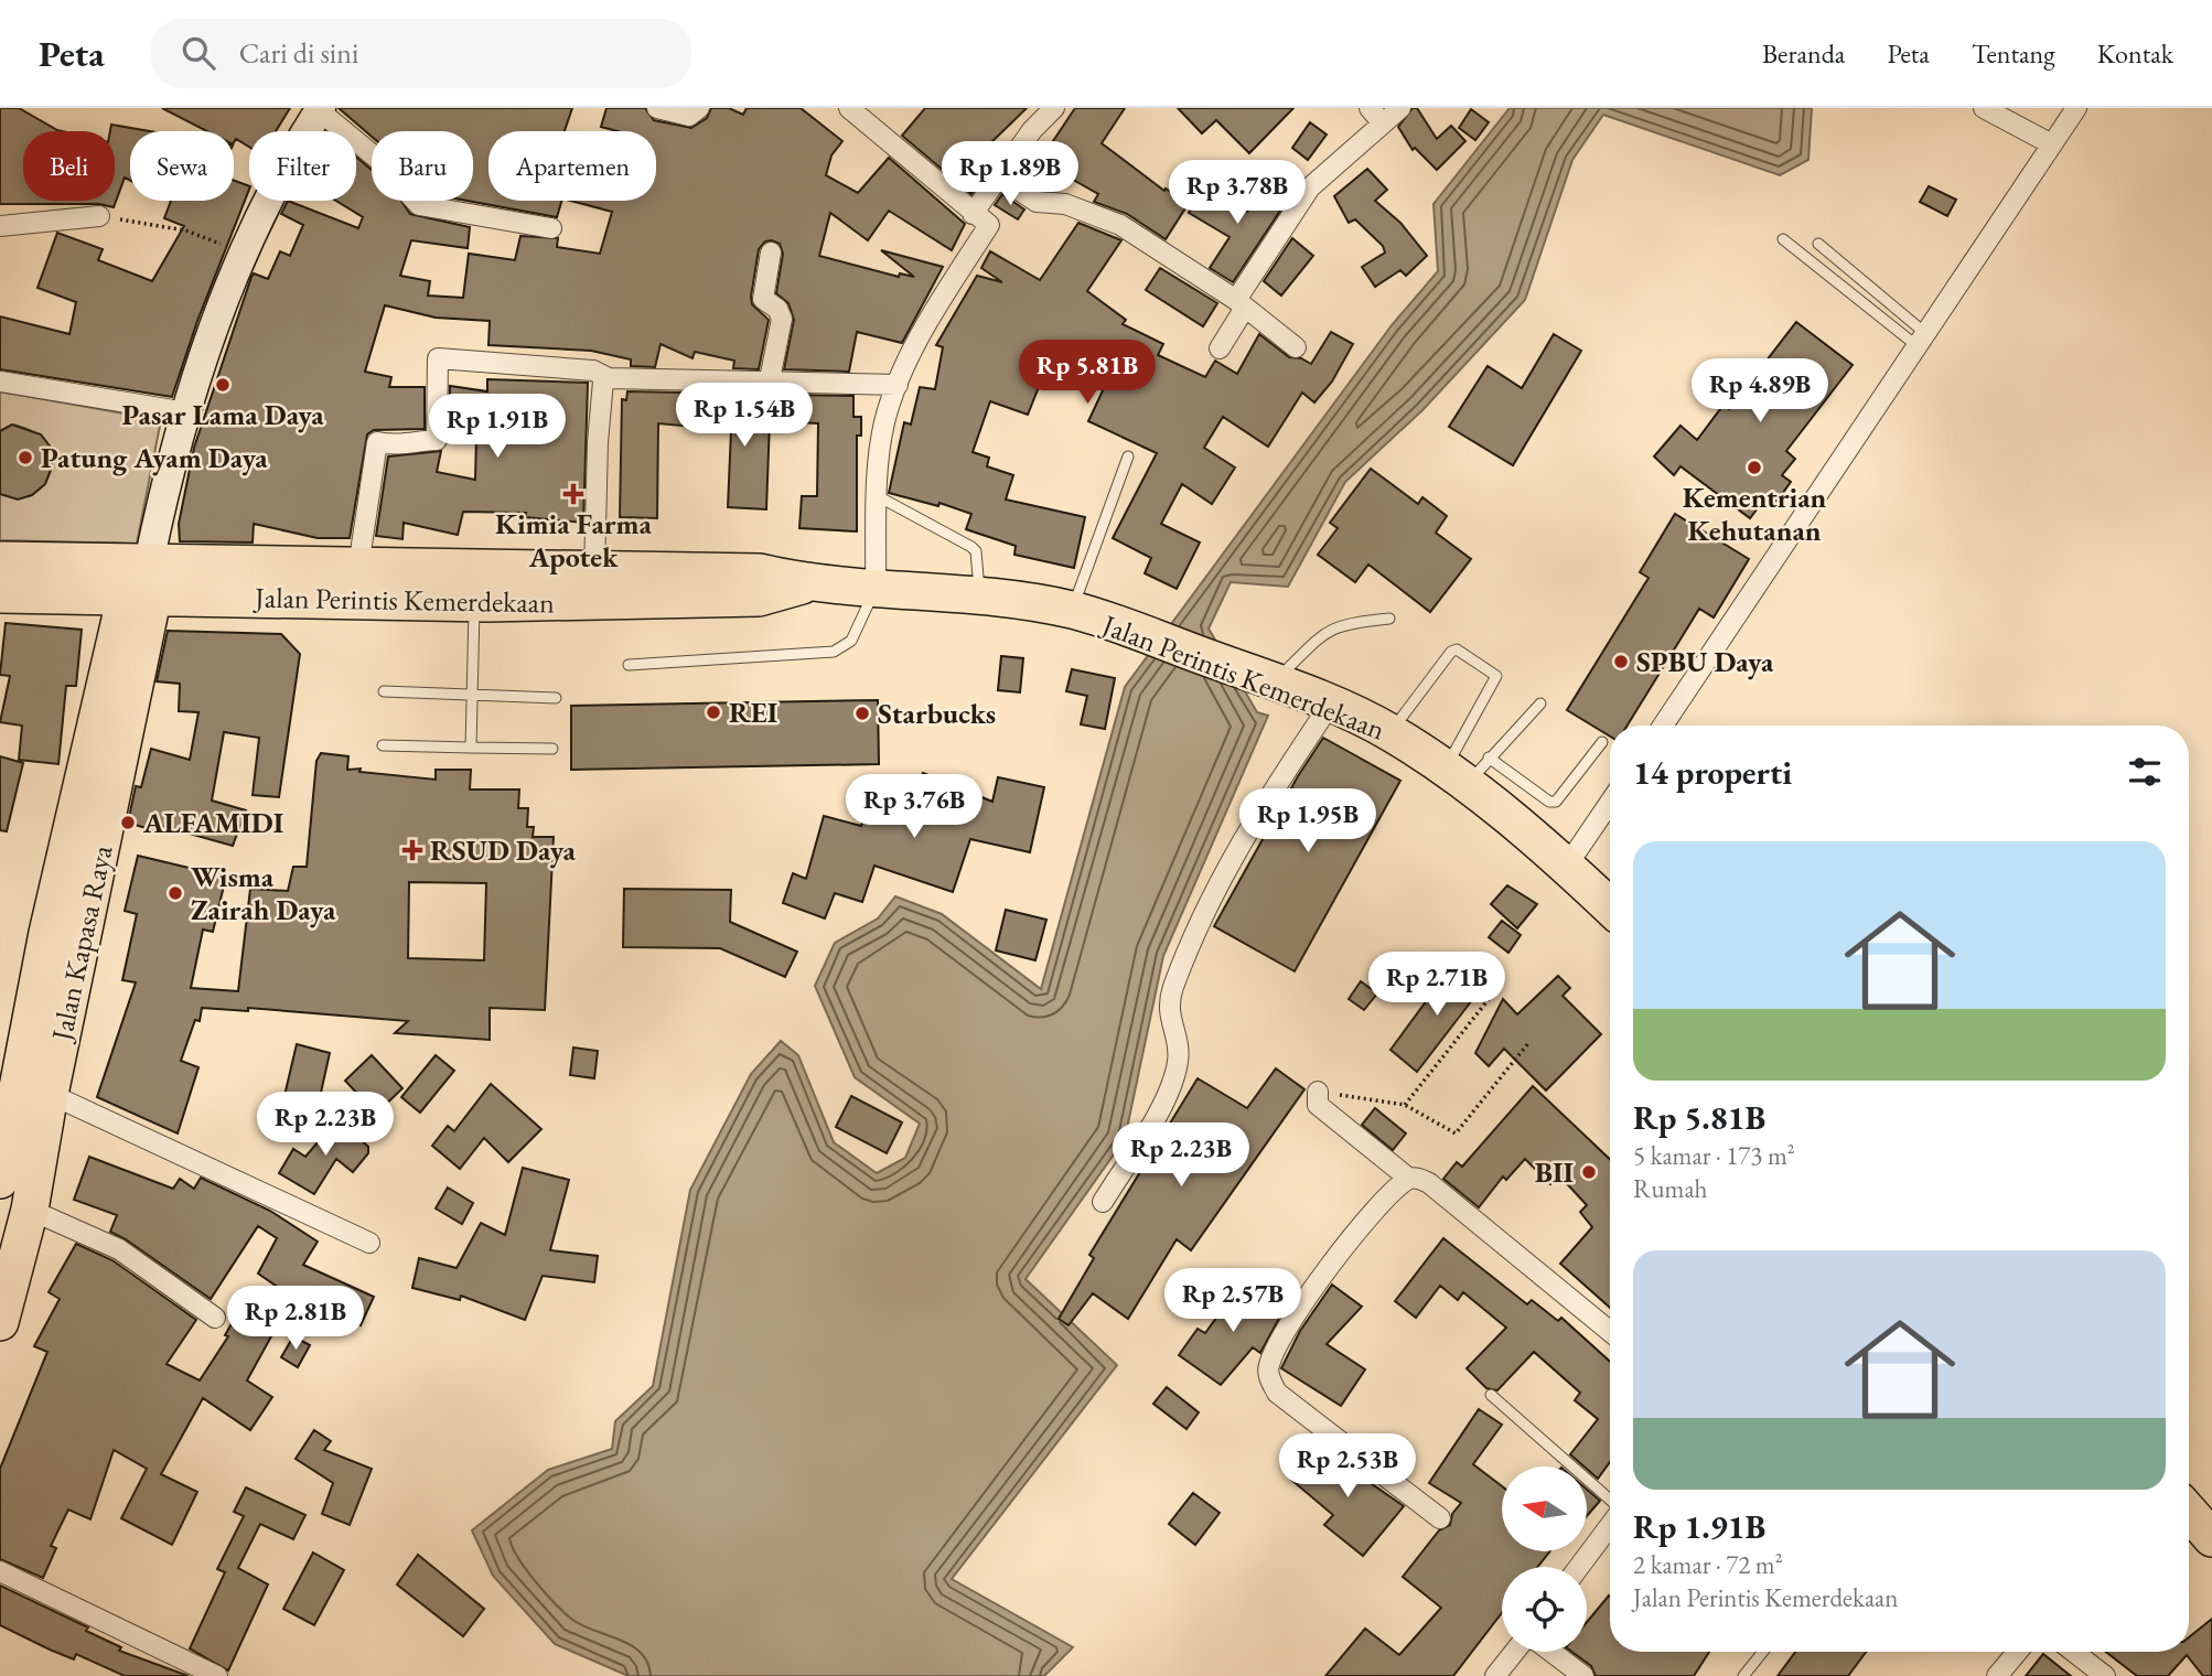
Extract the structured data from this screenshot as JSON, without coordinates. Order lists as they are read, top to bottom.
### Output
{
  "streets": {
    "highway": ["Jalan Perintis Kemerdekaan", "Jalan Kapasa Raya"]
  },
  "crossings": [
    ["Jalan Perintis Kemerdekaan", "Jalan Kapasa Raya"]
  ],
  "places": {
    "other": [
      "Pasar Lama Daya",
      "Patung Ayam Daya",
      "Kementrian Kehutanan",
      "SPBU Daya",
      "REI",
      "Starbucks",
      "ALFAMIDI",
      "Wisma Zairah Daya",
      "BII"
    ],
    "health": ["Kimia Farma Apotek", "RSUD Daya"]
  },
  "north": "left",
  "page": {
    "header": "Peta",
    "search": "Cari di sini",
    "nav": [
      "Beranda",
      "Peta",
      "Tentang",
      "Kontak"
    ],
    "chip": [
      "Beli",
      "Sewa",
      "Filter",
      "Baru",
      "Apartemen"
    ],
    "price": [
      "Rp 1.89B",
      "Rp 3.78B",
      "Rp 5.81B",
      "Rp 4.89B",
      "Rp 1.54B",
      "Rp 1.91B",
      "Rp 3.76B",
      "Rp 1.95B",
      "Rp 2.71B",
      "Rp 2.23B",
      "Rp 2.23B",
      "Rp 2.57B",
      "Rp 2.81B",
      "Rp 2.53B"
    ],
    "heading": "14 properti",
    "list": [
      {
        "name": "Rp 5.81B",
        "note": "5 kamar · 173 m² · Rumah"
      },
      {
        "name": "Rp 1.91B",
        "note": "2 kamar · 72 m² · Jalan Perintis Kemerdekaan"
      }
    ]
  }
}
